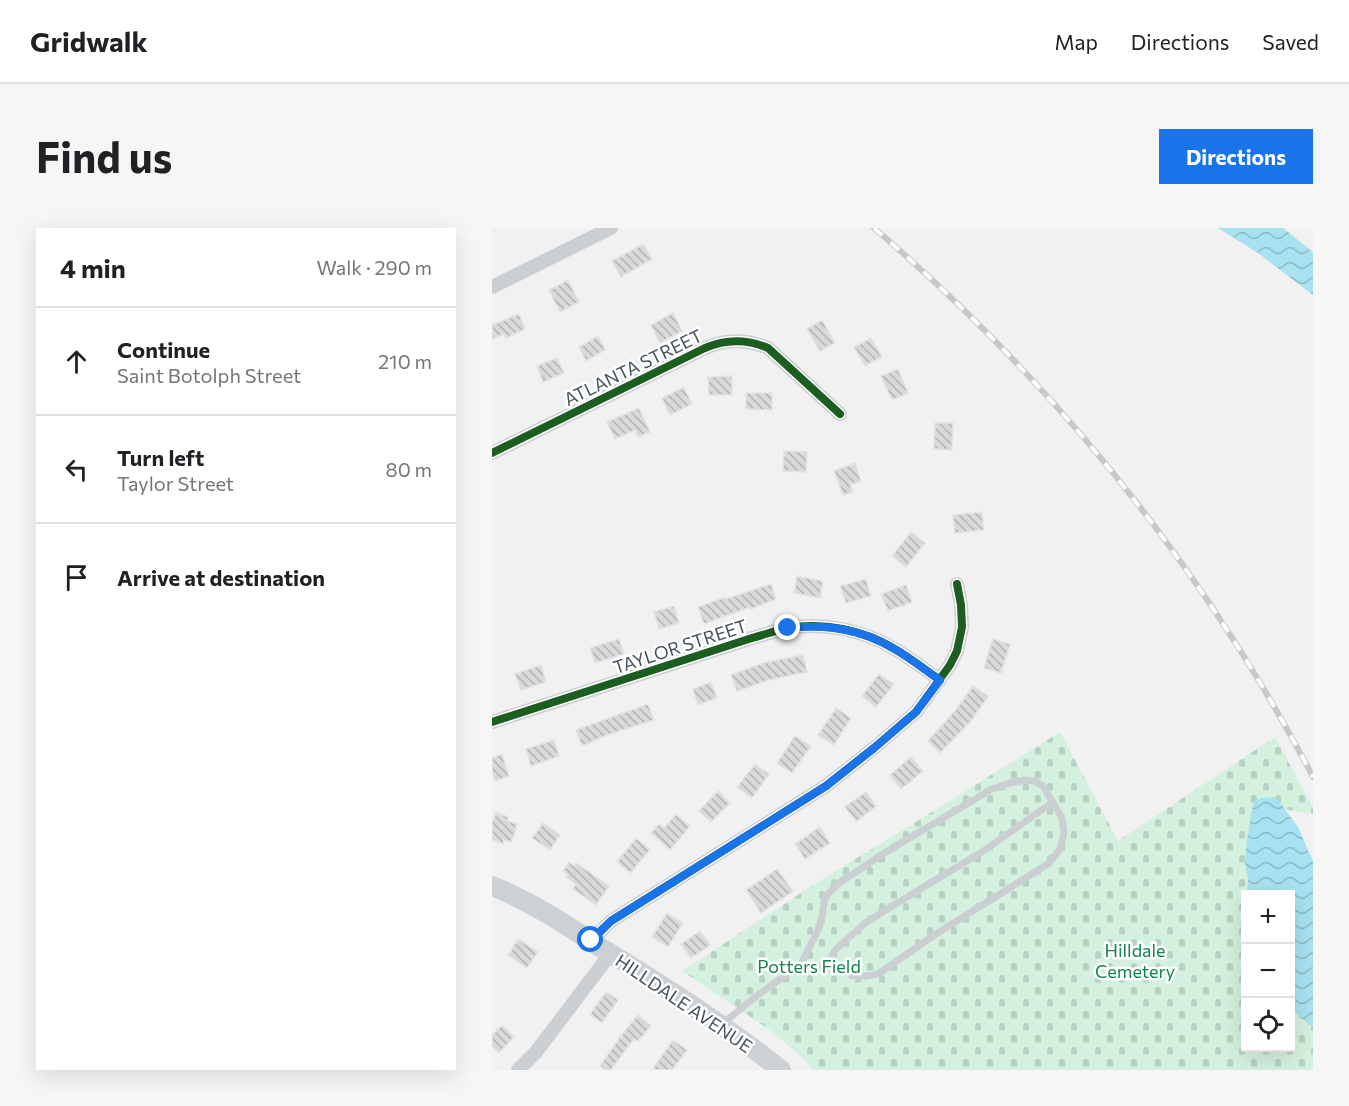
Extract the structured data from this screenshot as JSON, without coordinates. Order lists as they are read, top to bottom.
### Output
{
  "streets": {
    "main road": ["HILLDALE AVENUE"],
    "street": ["ATLANTA STREET", "TAYLOR STREET"]
  },
  "parks": ["Hilldale Cemetery", "Potters Field"],
  "page": {
    "header": "Gridwalk",
    "nav": ["Map", "Directions", "Saved"],
    "buttons": "Directions",
    "title": "Find us",
    "heading": ["4 min", "Walk · 290 m"],
    "list": [
      ["Continue", "Saint Botolph Street", "210 m"],
      ["Turn left", "Taylor Street", "80 m"],
      "Arrive at destination"
    ],
    "map_buttons": ["+", "−"]
  }
}
